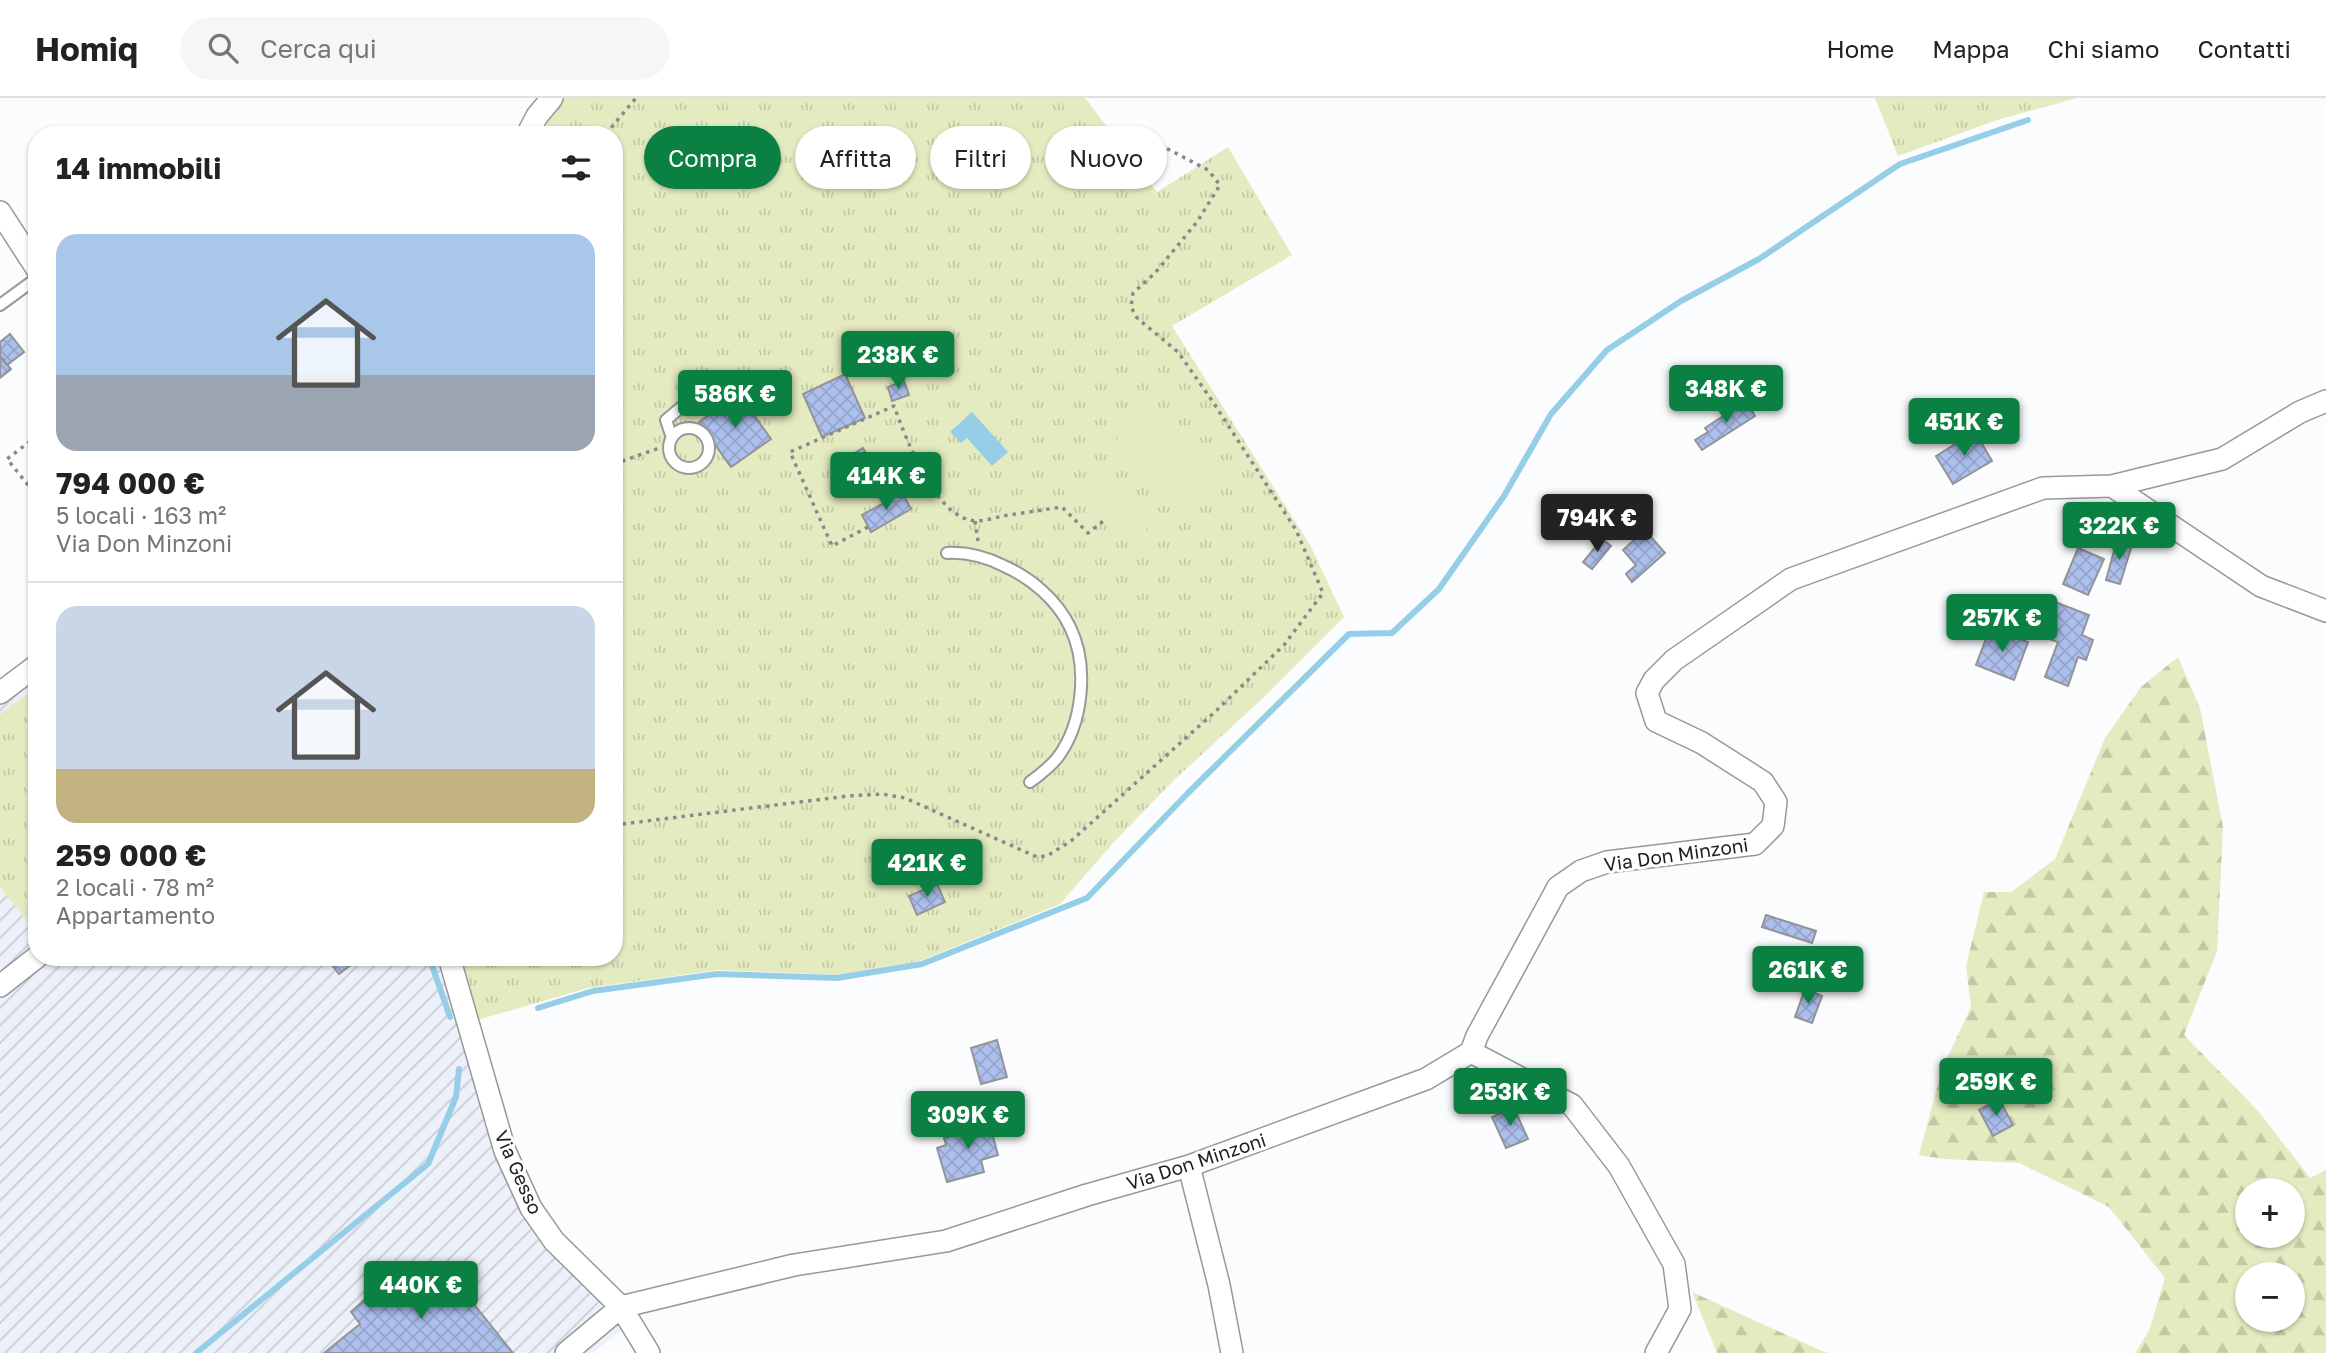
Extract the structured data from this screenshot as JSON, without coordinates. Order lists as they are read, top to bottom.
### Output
{
  "streets": {
    "street": ["Via Don Minzoni", "Via Gesso"]
  },
  "crossings": [
    ["Via Don Minzoni", "Via Gesso"]
  ],
  "page": {
    "header": "Homiq",
    "search": "Cerca qui",
    "nav": [
      "Home",
      "Mappa",
      "Chi siamo",
      "Contatti"
    ],
    "chip": [
      "Compra",
      "Affitta",
      "Filtri",
      "Nuovo"
    ],
    "heading": "14 immobili",
    "list": [
      {
        "name": "794 000 €",
        "note": "5 locali · 163 m² · Via Don Minzoni"
      },
      {
        "name": "259 000 €",
        "note": "2 locali · 78 m² · Appartamento"
      }
    ],
    "price": [
      "238K €",
      "348K €",
      "586K €",
      "451K €",
      "414K €",
      "794K €",
      "322K €",
      "257K €",
      "421K €",
      "261K €",
      "259K €",
      "253K €",
      "309K €",
      "440K €"
    ],
    "map_buttons": ["+", "−"]
  }
}
